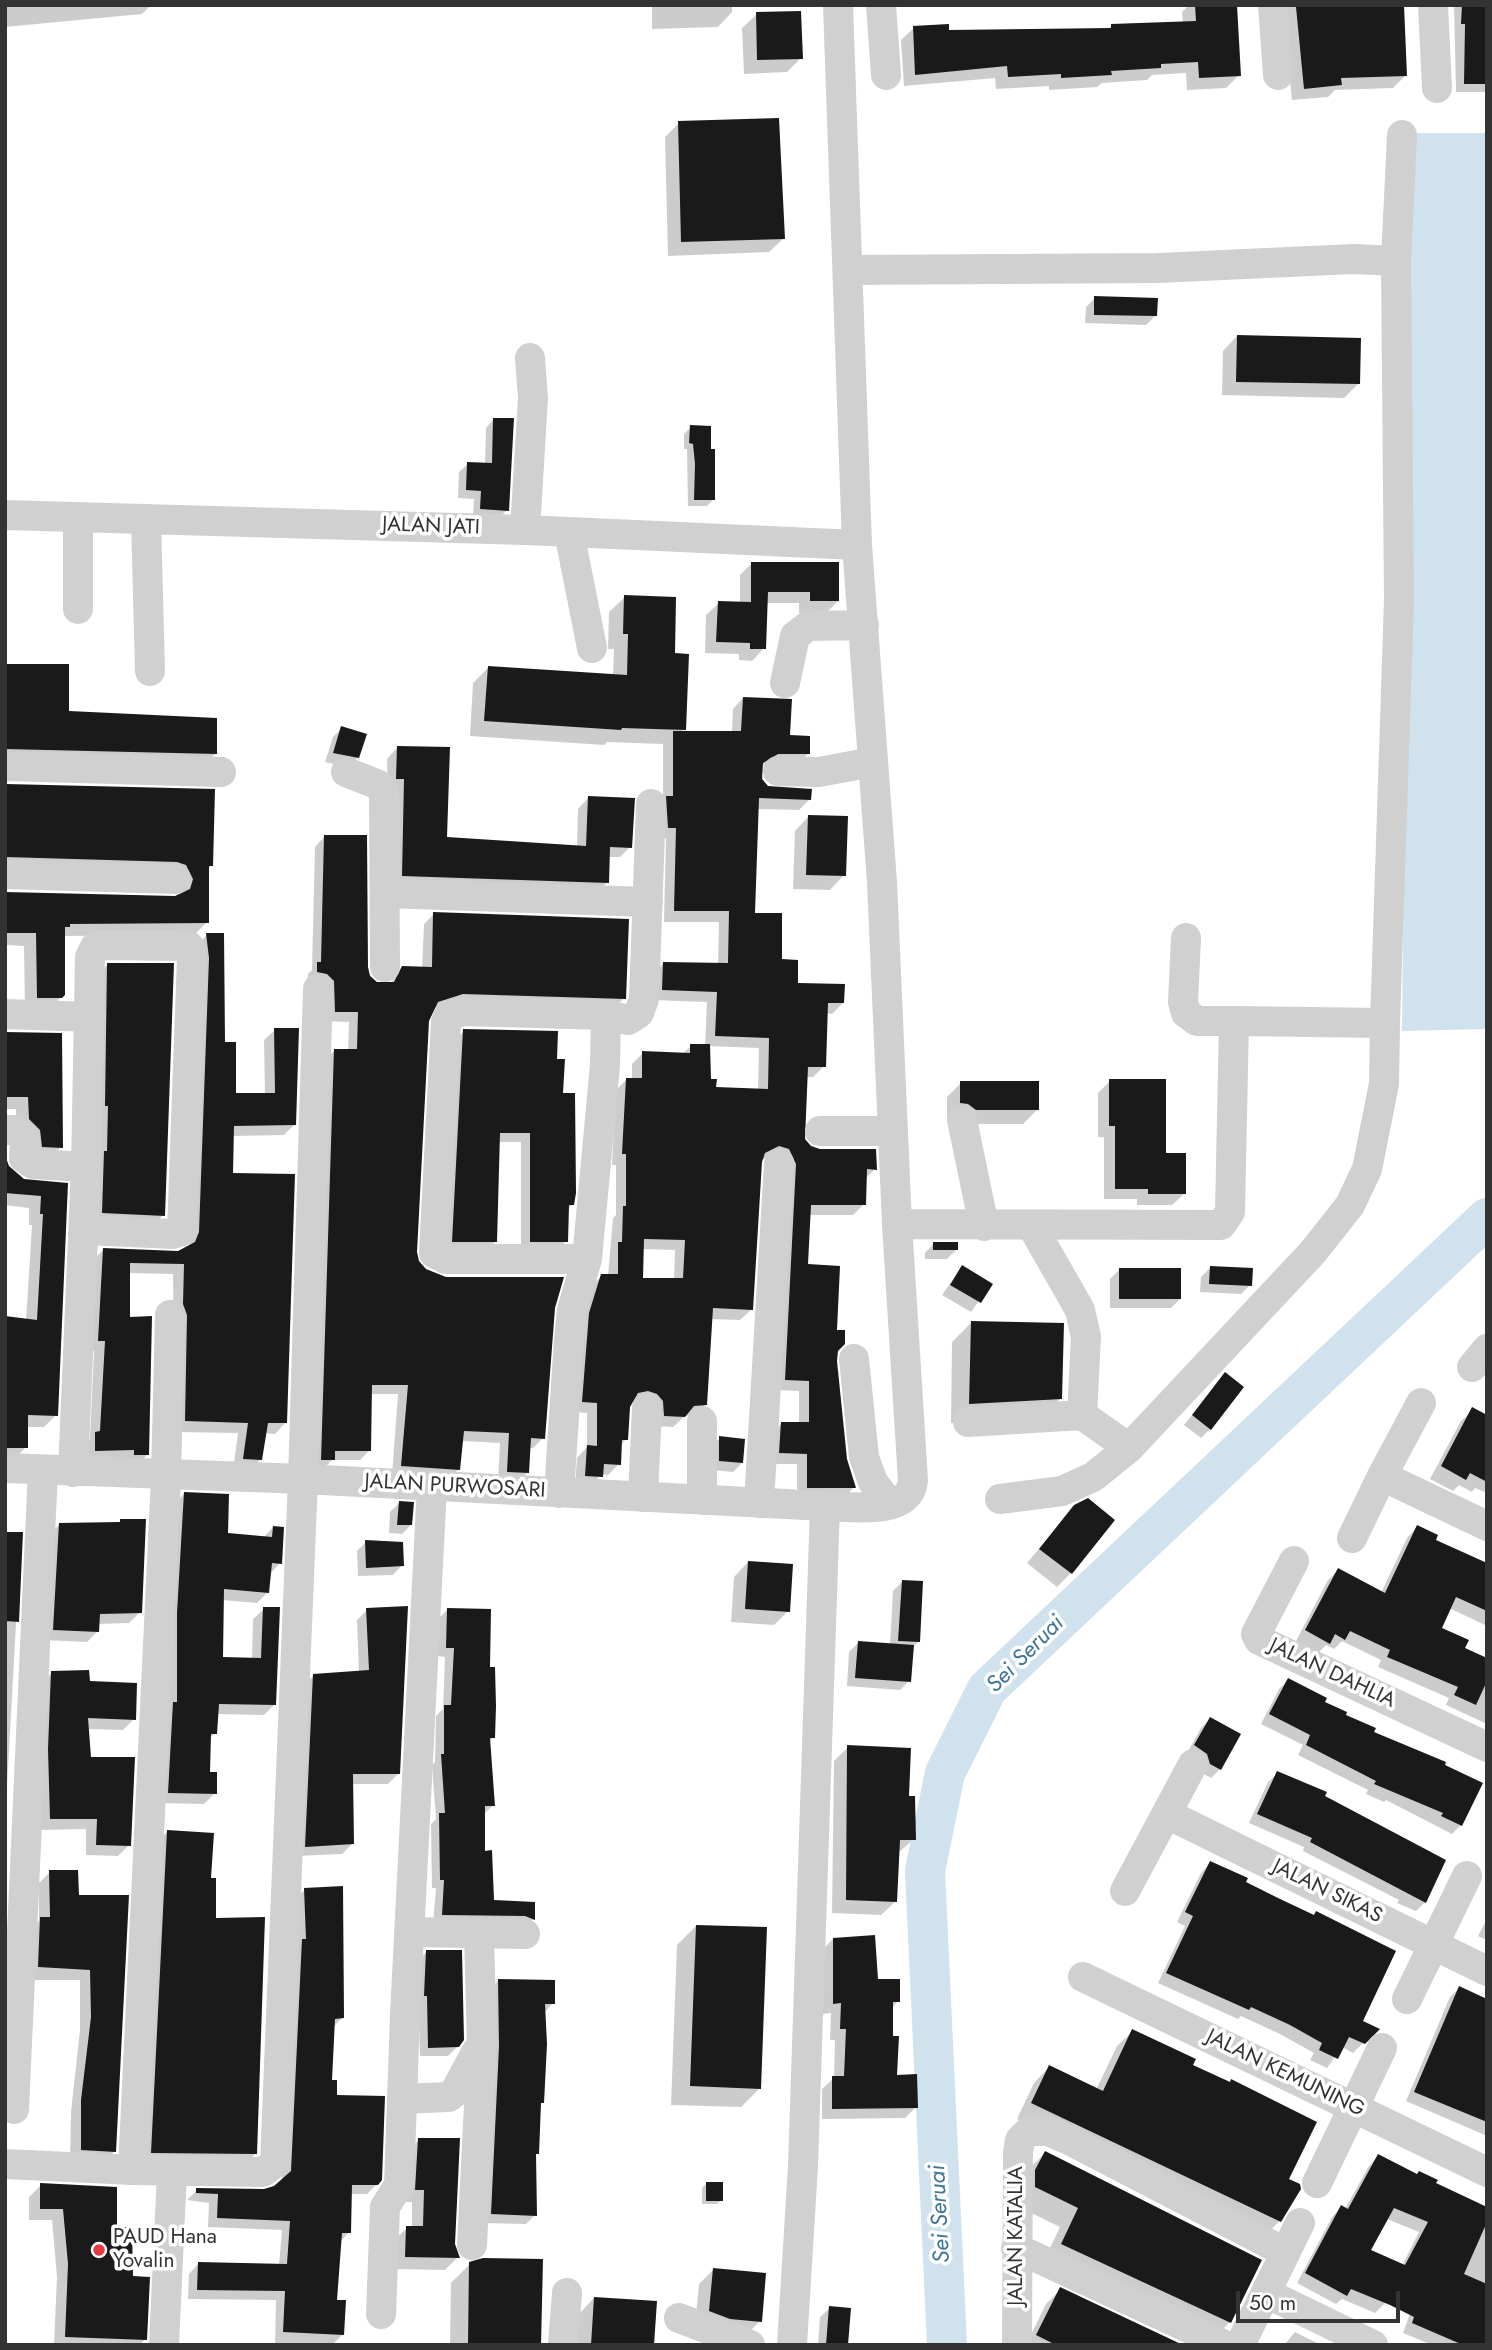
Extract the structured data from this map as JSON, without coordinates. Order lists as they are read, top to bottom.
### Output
{
  "streets": {
    "street": [
      "JALAN JATI",
      "JALAN PURWOSARI",
      "JALAN DAHLIA",
      "JALAN SIKAS",
      "JALAN KEMUNING",
      "JALAN KATALIA"
    ]
  },
  "water": ["Sei Seruai"],
  "places": ["PAUD Hana Yovalin"],
  "scale_bar": "50 m"
}
